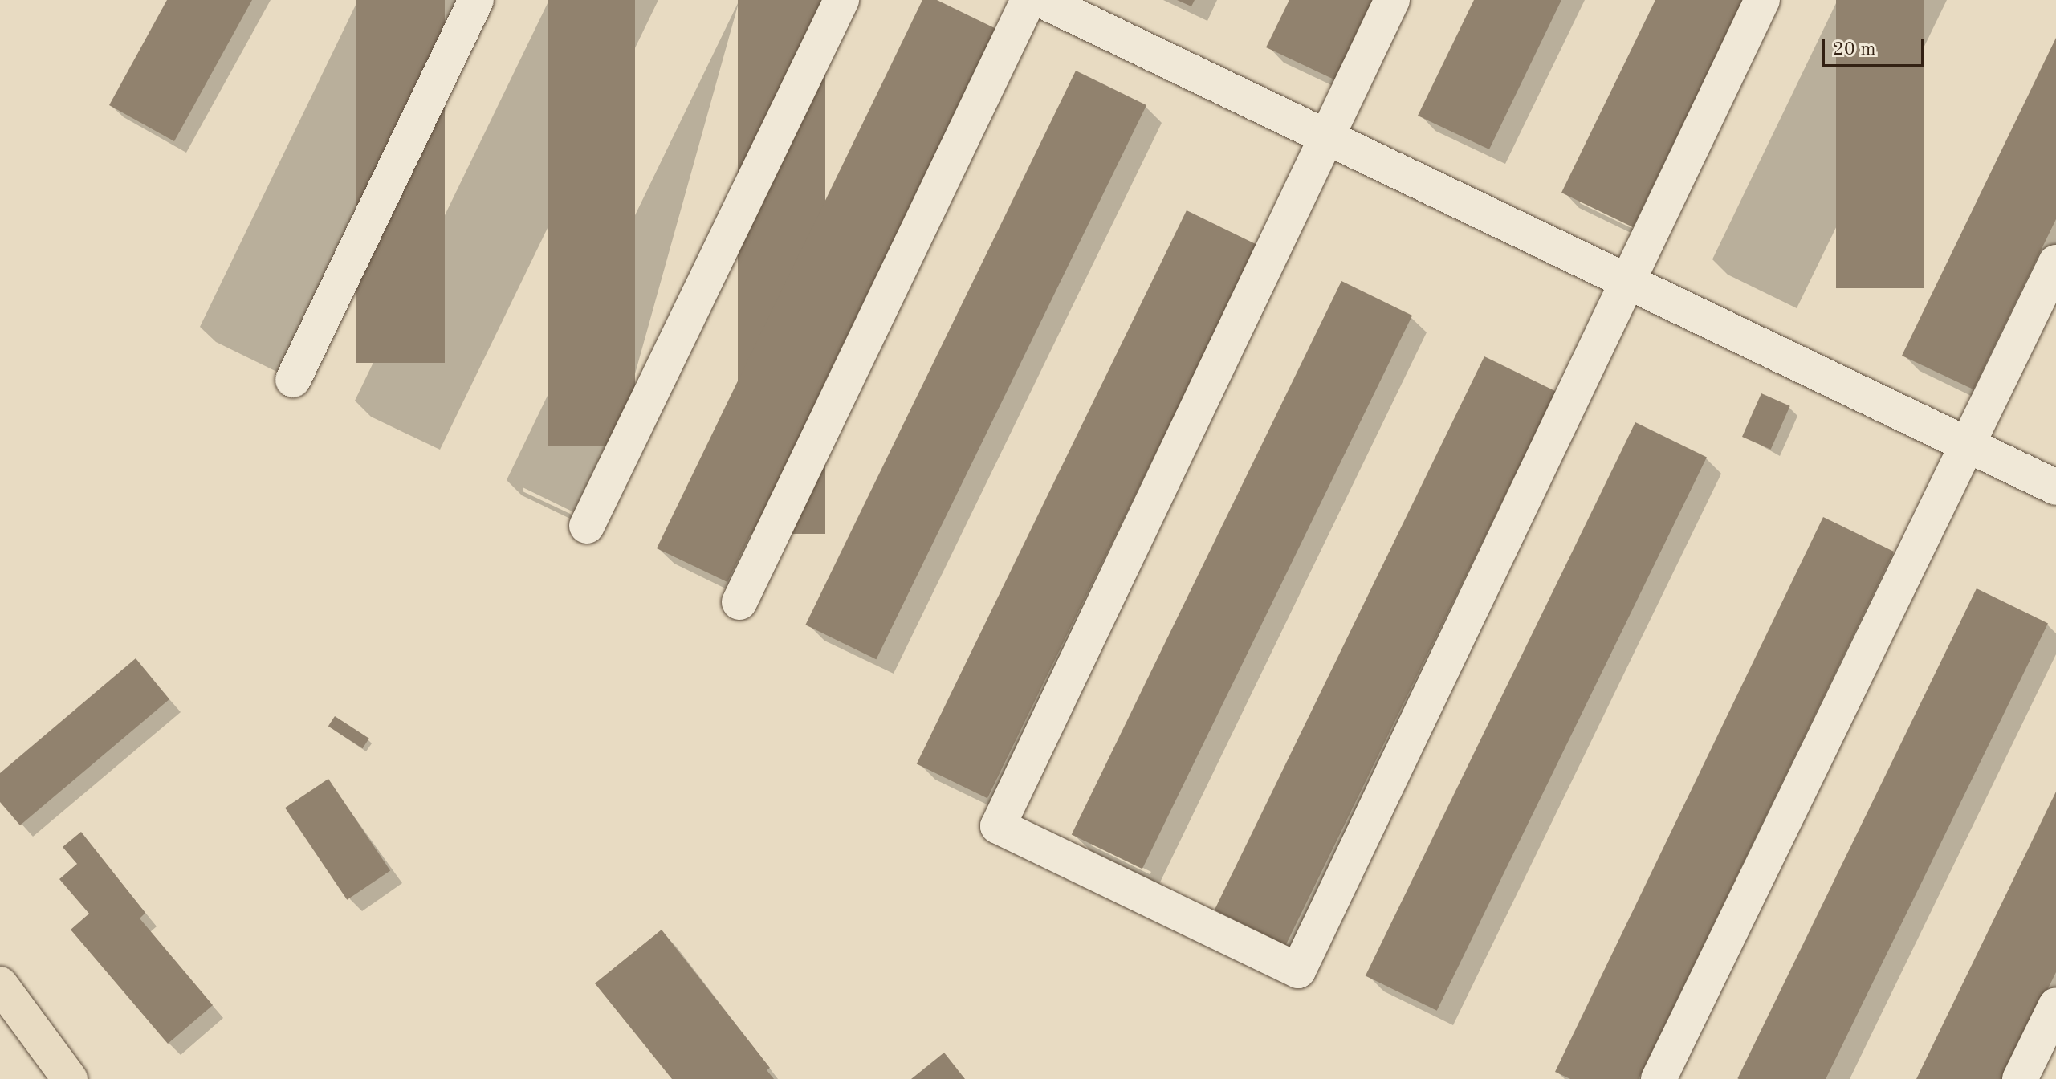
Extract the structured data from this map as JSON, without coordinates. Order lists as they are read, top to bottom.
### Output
{
  "scale_bar": "20 m"
}
